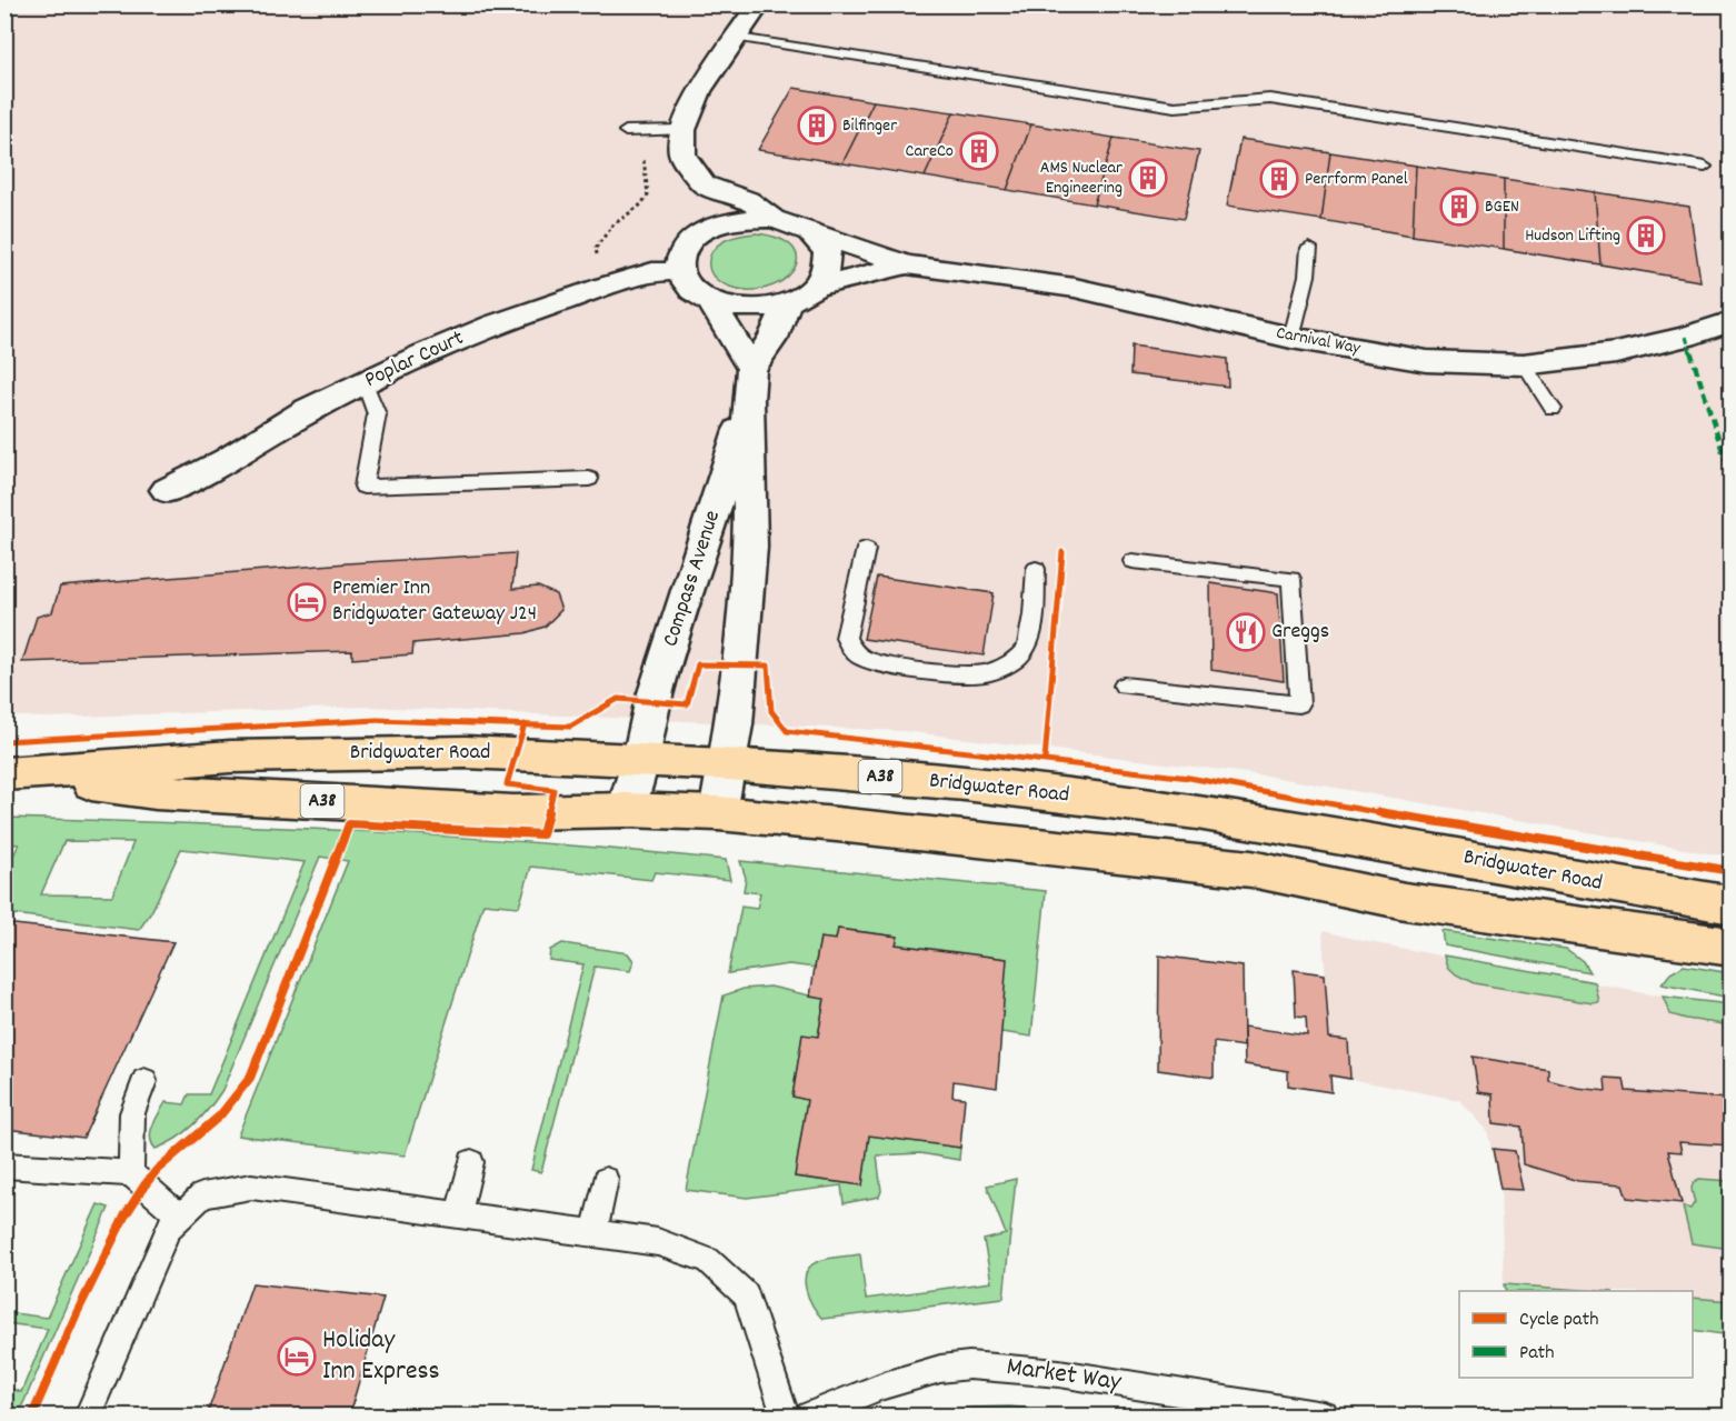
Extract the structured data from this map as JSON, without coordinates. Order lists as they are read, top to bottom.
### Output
{
  "streets": {
    "main road": ["Bridgwater Road", "A38"],
    "street": ["Carnival Way", "Poplar Court", "Compass Avenue"],
    "lane": ["Market Way"]
  },
  "crossings": [
    ["Carnival Way", "Poplar Court"],
    ["Carnival Way", "Compass Avenue"],
    ["Poplar Court", "Compass Avenue"],
    ["Compass Avenue", "Bridgwater Road"]
  ],
  "places": {
    "building": [
      "Bilfinger",
      "CareCo",
      "AMS Nuclear Engineering",
      "Perrform Panel",
      "BGEN",
      "Hudson Lifting"
    ],
    "hotel": ["Premier Inn Bridgwater Gateway J24", "Holiday Inn Express"],
    "restaurant": ["Greggs"]
  },
  "legend": ["Cycle path", "Path"]
}
